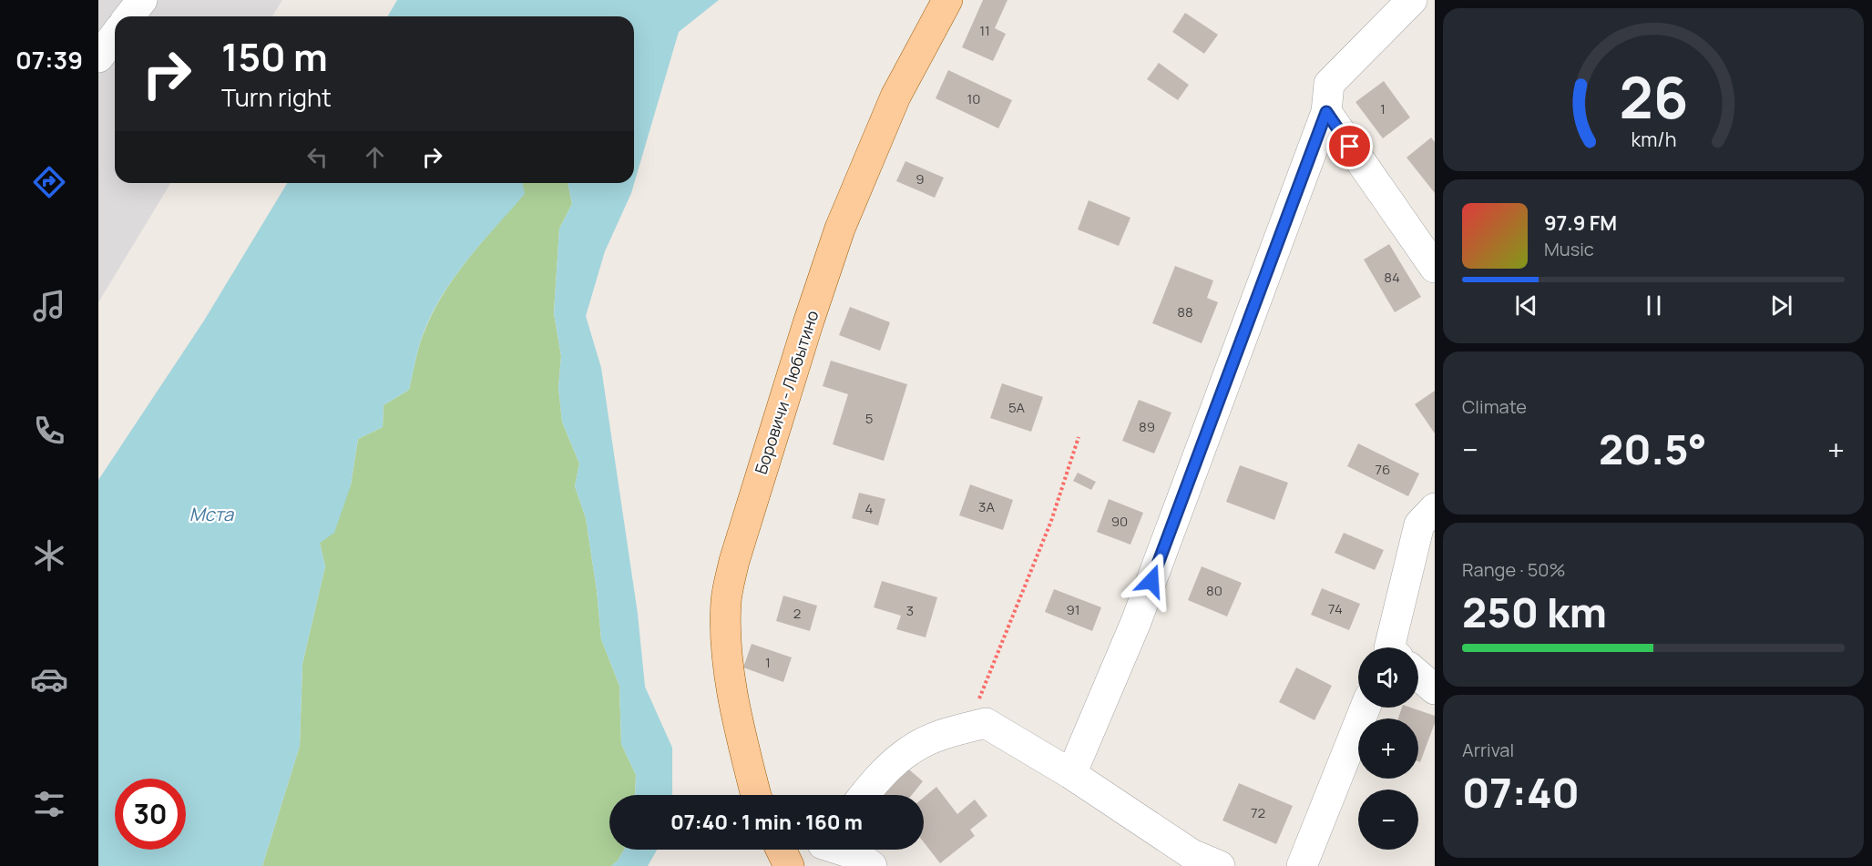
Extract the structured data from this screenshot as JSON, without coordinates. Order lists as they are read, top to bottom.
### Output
{
  "streets": {
    "main road": ["Боровичи - Любытино"]
  },
  "water": ["Мста"],
  "house_numbers": [
    "11",
    "10",
    "1",
    "9",
    "84",
    "88",
    "5А",
    "5",
    "89",
    "76",
    "3А",
    "4",
    "90",
    "80",
    "74",
    "91",
    "3",
    "2",
    "1",
    "72"
  ],
  "page": {
    "tabs": "07:39",
    "turn": ["150 m", "Turn right"],
    "song": ["97.9 FM", "Music"],
    "tile": [
      "Climate",
      ["Range · 50%", "250 km"],
      ["Arrival", "07:40"]
    ],
    "heat": ["−", "20.5°", "+"],
    "map_buttons": ["+", "−"],
    "limit": "30",
    "trip": "07:40 · 1 min · 160 m",
    "gauge": ["26", "km/h"]
  }
}
